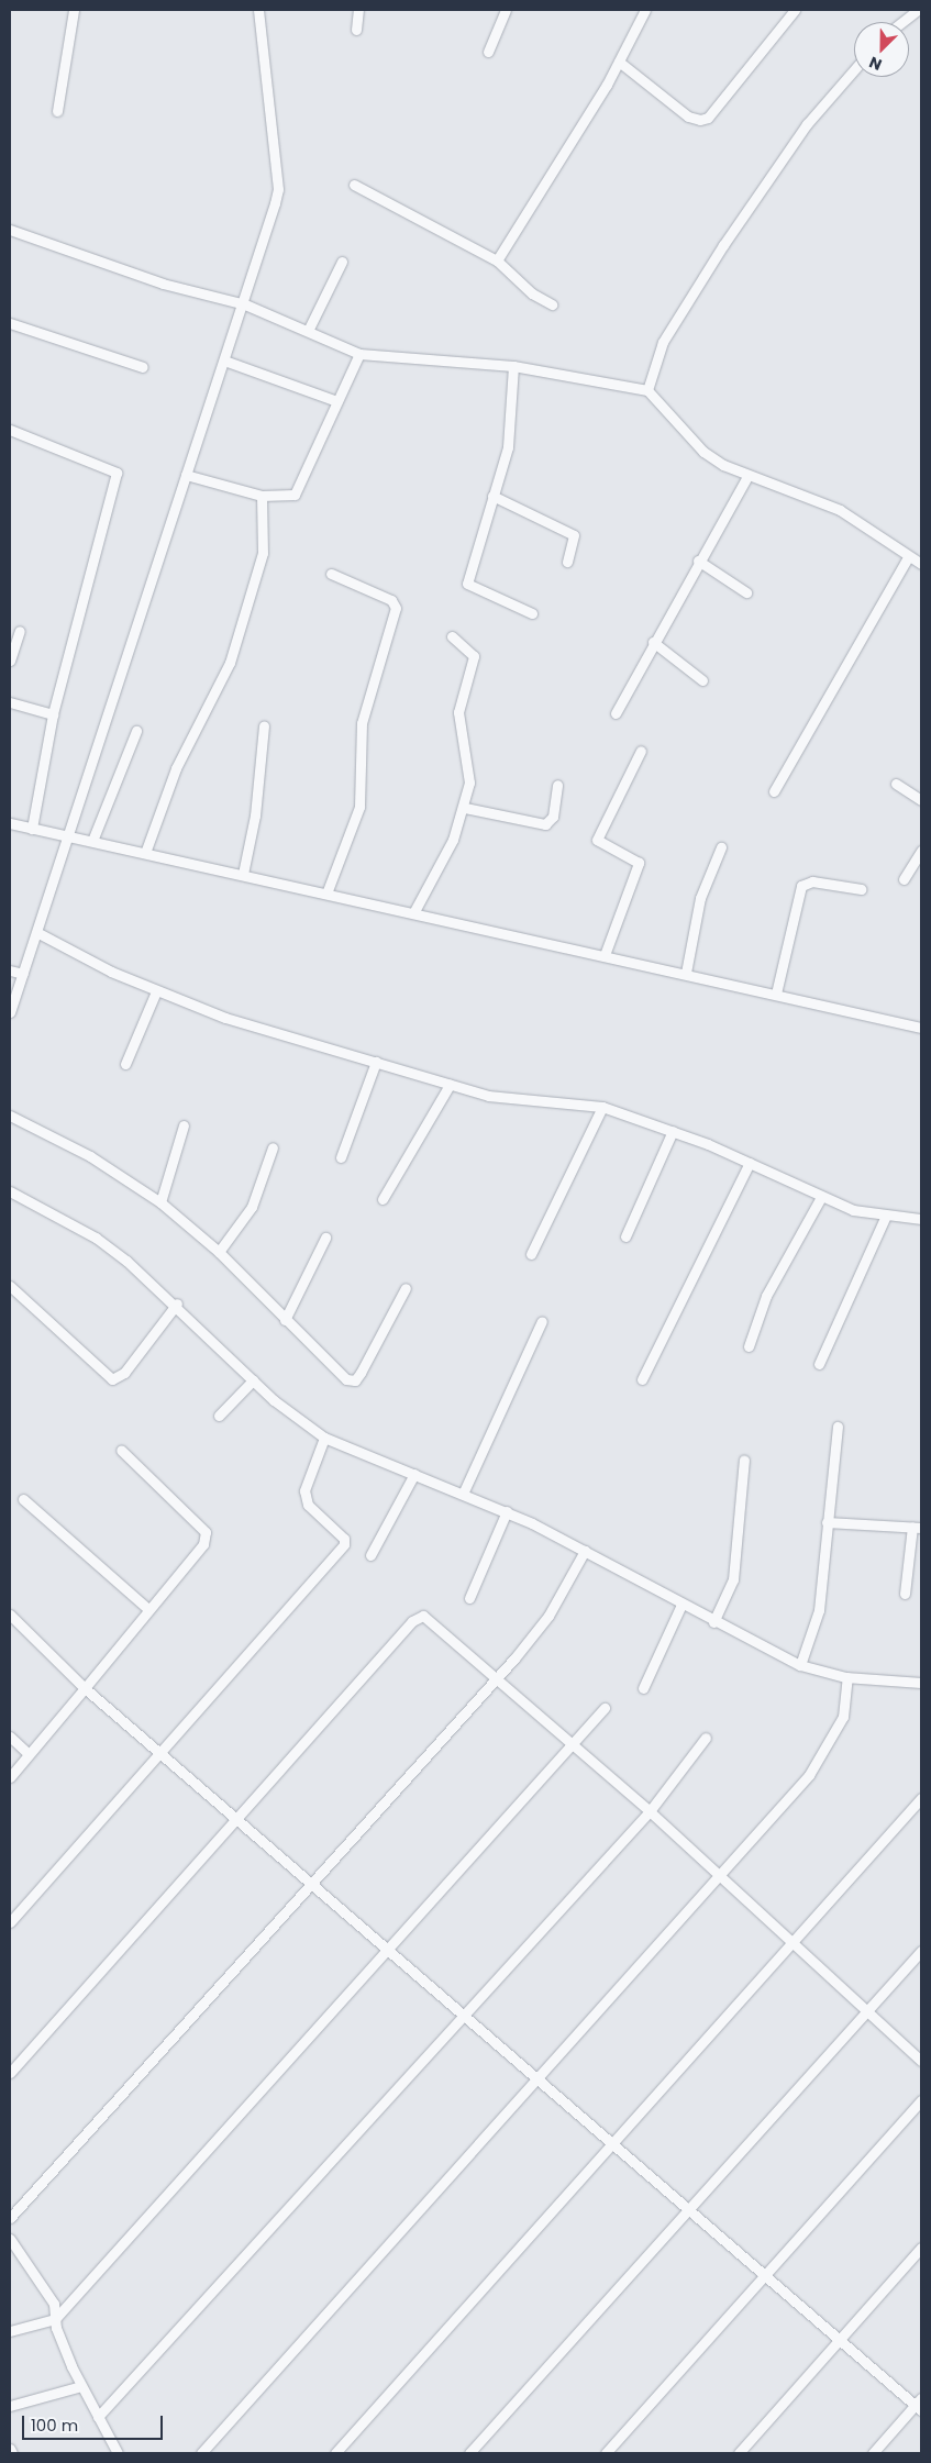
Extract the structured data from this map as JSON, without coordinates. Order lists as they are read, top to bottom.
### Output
{
  "scale_bar": "100 m",
  "north": "bottom left"
}
